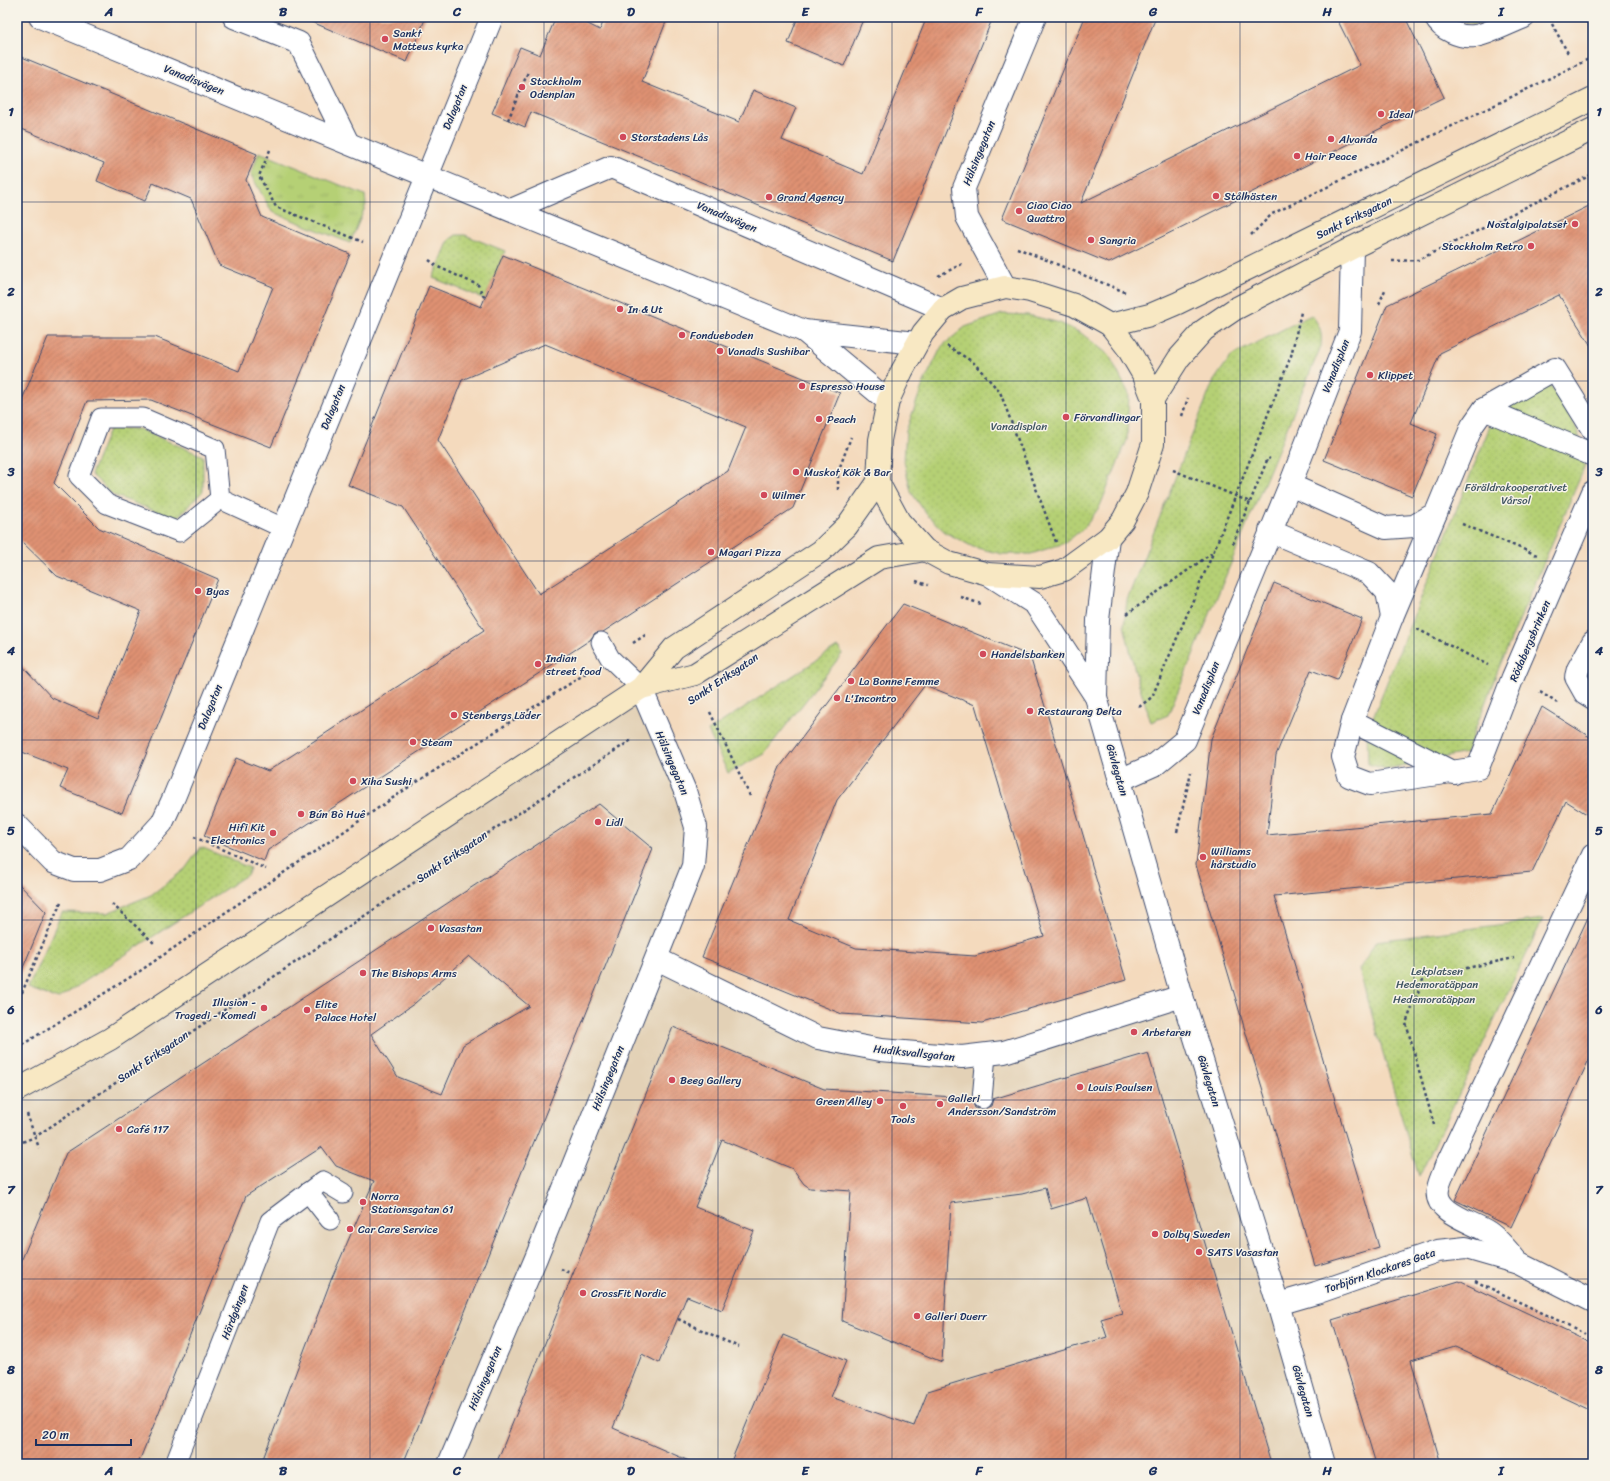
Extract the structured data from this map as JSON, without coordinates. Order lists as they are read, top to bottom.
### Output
{
  "streets": {
    "main road": ["Sankt Eriksgatan"],
    "street": [
      "Vanadisvägen",
      "Dalagatan",
      "Hälsingegatan",
      "Vanadisplan",
      "Rödabergsbrinken",
      "Gävlegatan",
      "Hudiksvallsgatan",
      "Torbjörn Klockares Gata"
    ],
    "lane": ["Härdgången"]
  },
  "crossings": [
    ["Vanadisvägen", "Dalagatan"],
    ["Hälsingegatan", "Sankt Eriksgatan"],
    ["Hälsingegatan", "Hudiksvallsgatan"],
    ["Vanadisplan", "Gävlegatan"],
    ["Gävlegatan", "Hudiksvallsgatan"],
    ["Gävlegatan", "Torbjörn Klockares Gata"]
  ],
  "parks": [
    "Vanadisplan",
    "Föräldrakooperativet Vårsol",
    "Lekplatsen Hedemoratäppan",
    "Hedemoratäppan"
  ],
  "places": [
    "Sankt Matteus kyrka",
    "Stockholm Odenplan",
    "Ideal",
    "Storstadens Lås",
    "Alvanda",
    "Hair Peace",
    "Stålhästen",
    "Grand Agency",
    "Ciao Ciao Quattro",
    "Nostalgipalatset",
    "Sangria",
    "Stockholm Retro",
    "In & Ut",
    "Fondueboden",
    "Vanadis Sushibar",
    "Klippet",
    "Espresso House",
    "Förvandlingar",
    "Peach",
    "Muskot Kök & Bar",
    "Wilmer",
    "Magari Pizza",
    "Byas",
    "Handelsbanken",
    "Indian street food",
    "La Bonne Femme",
    "L'Incontro",
    "Restaurang Delta",
    "Stenbergs Läder",
    "Steam",
    "Xiha Sushi",
    "Bún Bò Huê",
    "Lidl",
    "Hifi Kit Electronics",
    "Williams hårstudio",
    "Vasastan",
    "The Bishops Arms",
    "Illusion - Tragedi - Komedi",
    "Elite Palace Hotel",
    "Arbetaren",
    "Beeg Gallery",
    "Louis Poulsen",
    "Green Alley",
    "Galleri Andersson/Sandström",
    "Tools",
    "Café 117",
    "Norra Stationsgatan 61",
    "Car Care Service",
    "Dolby Sweden",
    "SATS Vasastan",
    "CrossFit Nordic",
    "Galleri Duerr"
  ],
  "scale_bar": "20 m",
  "grid": {
    "columns": [
      "A",
      "B",
      "C",
      "D",
      "E",
      "F",
      "G",
      "H",
      "I"
    ],
    "rows": [
      "1",
      "2",
      "3",
      "4",
      "5",
      "6",
      "7",
      "8"
    ]
  }
}
